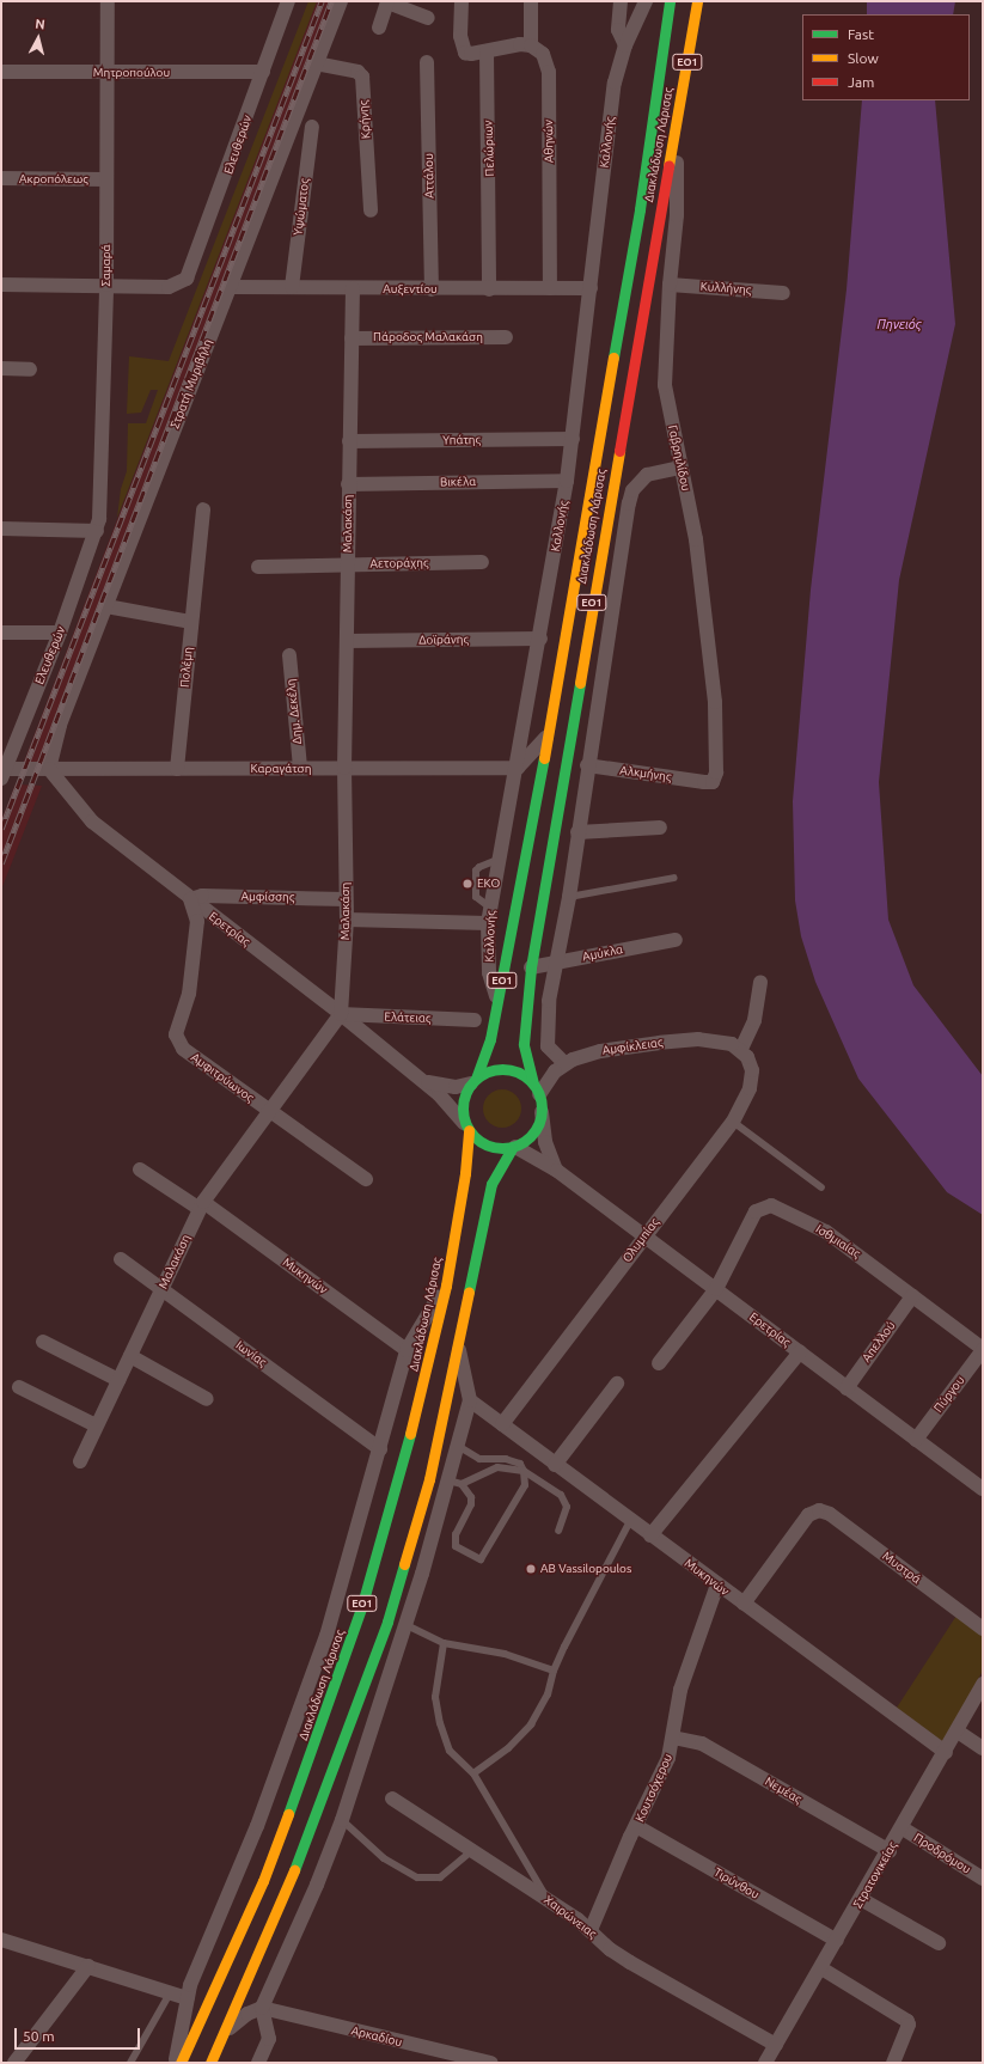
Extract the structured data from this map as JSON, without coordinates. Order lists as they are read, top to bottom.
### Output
{
  "streets": {
    "main road": ["ΕΟ1", "Διακλάδωση Λάρισας"],
    "street": [
      "Μητροπούλου",
      "Κρήνης",
      "Αθηνών",
      "Καλλoνής",
      "Ελευθερών",
      "Πελώριων",
      "Αττάλου",
      "Ακροπόλεως",
      "Υψώματος",
      "Σαμαρά",
      "Κυλλήνης",
      "Αυξεντίου",
      "Πάροδος Μαλακάση",
      "Στρατή Μυριβήλη",
      "Υπάτης",
      "Γαβρηιλίδου",
      "Βικέλα",
      "Μαλακάση",
      "Αετοράχης",
      "Δοϊράνης",
      "Πολέμη",
      "Δημ. Δεκέλη",
      "Καραγάτση",
      "Αλκμήνης",
      "Αμφίσσης",
      "Ερετρίας",
      "Αμύκλα",
      "Ελάτειας",
      "Αμφίκλειας",
      "Αμφιτρύωνος",
      "Ολυμπίας",
      "Ισθμιαίας",
      "Μυκηνών",
      "Απελλού",
      "Ιωνίας",
      "Πύργου",
      "Μυστρά",
      "Κουτσόχερου",
      "Νεμέας",
      "Προδρόμου",
      "Στρατονικείας",
      "Τιρύνθου",
      "Χαιρώνειας",
      "Αρκαδίου"
    ]
  },
  "crossings": [
    ["ΕΟ1", "Διακλάδωση Λάρισας"],
    ["ΕΟ1", "Ερετρίας"],
    ["Μητροπούλου", "Ελευθερών"],
    ["Μητροπούλου", "Σαμαρά"],
    ["Κρήνης", "Στρατή Μυριβήλη"],
    ["Αθηνών", "Αυξεντίου"],
    ["Καλλoνής", "Διακλάδωση Λάρισας"],
    ["Καλλoνής", "Αυξεντίου"],
    ["Καλλoνής", "Υπάτης"],
    ["Καλλoνής", "Βικέλα"],
    ["Καλλoνής", "Δοϊράνης"],
    ["Καλλoνής", "Καραγάτση"],
    ["Ελευθερών", "Σαμαρά"],
    ["Ελευθερών", "Καραγάτση"],
    ["Διακλάδωση Λάρισας", "Γαβρηιλίδου"],
    ["Διακλάδωση Λάρισας", "Ερετρίας"],
    ["Διακλάδωση Λάρισας", "Αμύκλα"],
    ["Πελώριων", "Αυξεντίου"],
    ["Αττάλου", "Αυξεντίου"],
    ["Ακροπόλεως", "Σαμαρά"],
    ["Υψώματος", "Αυξεντίου"],
    ["Κυλλήνης", "Γαβρηιλίδου"],
    ["Αυξεντίου", "Στρατή Μυριβήλη"],
    ["Αυξεντίου", "Μαλακάση"],
    ["Πάροδος Μαλακάση", "Μαλακάση"],
    ["Στρατή Μυριβήλη", "Καραγάτση"],
    ["Στρατή Μυριβήλη", "Ερετρίας"],
    ["Υπάτης", "Μαλακάση"],
    ["Γαβρηιλίδου", "Αλκμήνης"],
    ["Βικέλα", "Μαλακάση"],
    ["Μαλακάση", "Αετοράχης"],
    ["Μαλακάση", "Δοϊράνης"],
    ["Μαλακάση", "Καραγάτση"],
    ["Μαλακάση", "Αμφίσσης"],
    ["Μαλακάση", "Ερετρίας"],
    ["Μαλακάση", "Ελάτειας"],
    ["Μαλακάση", "Αμφιτρύωνος"],
    ["Μαλακάση", "Μυκηνών"],
    ["Μαλακάση", "Ιωνίας"],
    ["Πολέμη", "Καραγάτση"],
    ["Δημ. Δεκέλη", "Καραγάτση"],
    ["Καραγάτση", "Ερετρίας"],
    ["Αμφίσσης", "Ερετρίας"],
    ["Αμφίσσης", "Αμφιτρύωνος"],
    ["Ερετρίας", "Ελάτειας"],
    ["Ερετρίας", "Αμφιτρύωνος"],
    ["Ερετρίας", "Ολυμπίας"],
    ["Ερετρίας", "Ισθμιαίας"],
    ["Ερετρίας", "Απελλού"],
    ["Ερετρίας", "Πύργου"],
    ["Αμφίκλειας", "Ολυμπίας"],
    ["Ολυμπίας", "Μυκηνών"],
    ["Ισθμιαίας", "Απελλού"],
    ["Ισθμιαίας", "Πύργου"],
    ["Μυκηνών", "Μυστρά"],
    ["Μυκηνών", "Κουτσόχερου"],
    ["Μυκηνών", "Στρατονικείας"],
    ["Κουτσόχερου", "Νεμέας"],
    ["Κουτσόχερου", "Τιρύνθου"],
    ["Κουτσόχερου", "Χαιρώνειας"],
    ["Νεμέας", "Στρατονικείας"],
    ["Προδρόμου", "Στρατονικείας"],
    ["Στρατονικείας", "Τιρύνθου"],
    ["Στρατονικείας", "Χαιρώνειας"]
  ],
  "water": ["Πηνειός"],
  "places": ["EKO", "AB Vassilopoulos"],
  "legend": ["Fast", "Slow", "Jam"],
  "scale_bar": "50 m",
  "north": "top"
}
